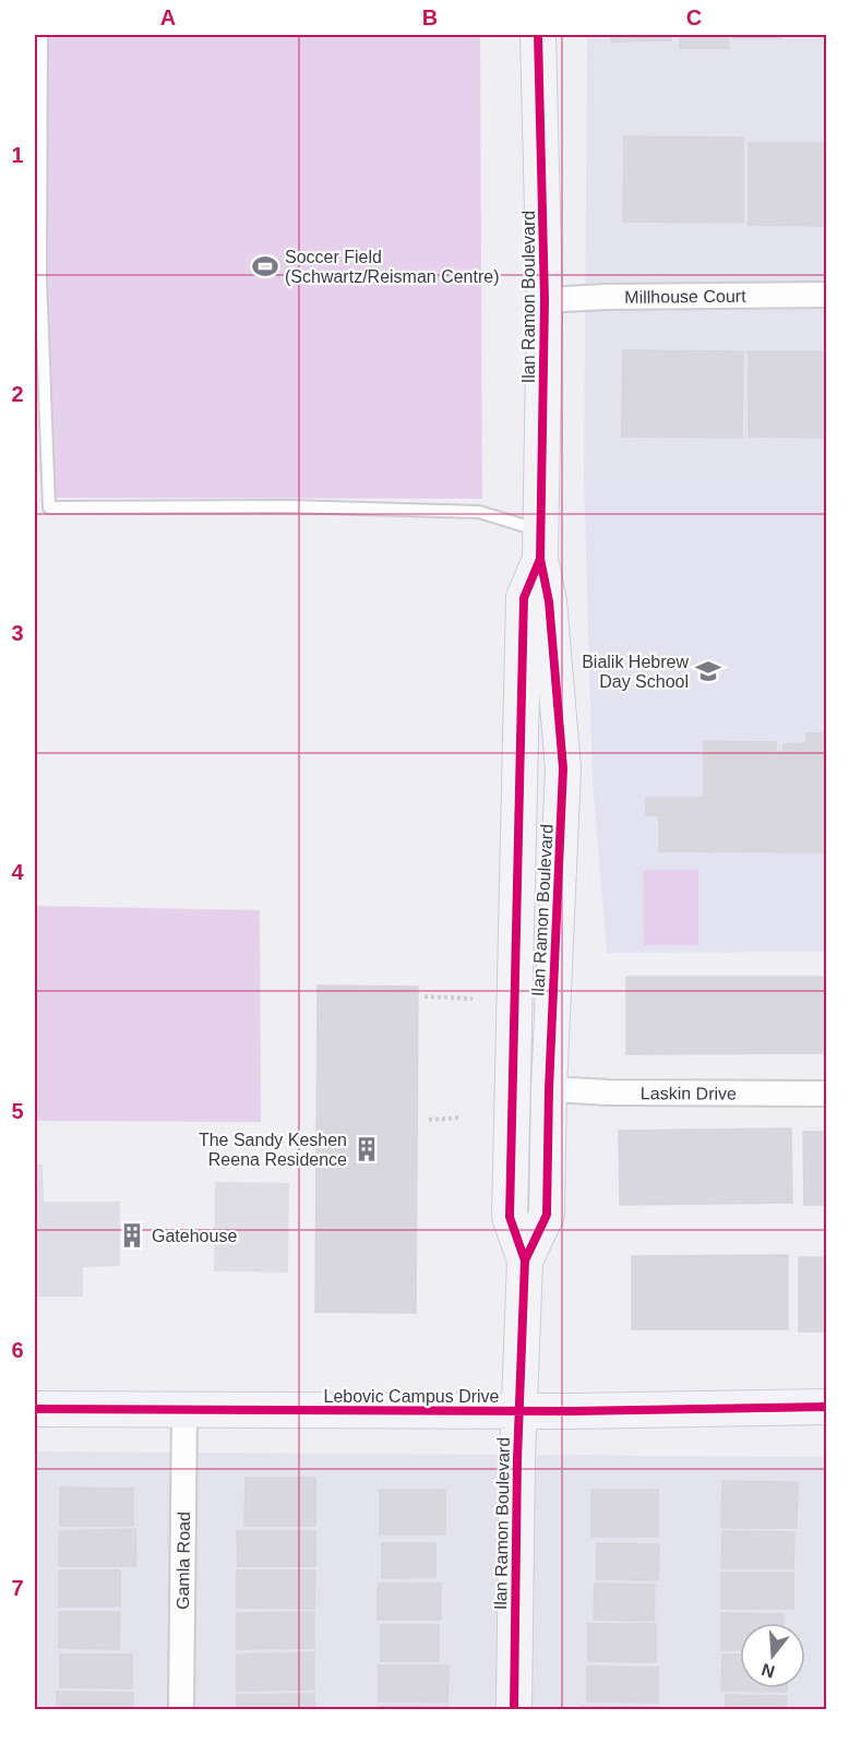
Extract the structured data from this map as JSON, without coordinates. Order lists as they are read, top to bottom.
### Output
{
  "streets": {
    "street": [
      "Millhouse Court",
      "Ilan Ramon Boulevard",
      "Laskin Drive",
      "Lebovic Campus Drive",
      "Gamla Road"
    ]
  },
  "crossings": [
    ["Millhouse Court", "Ilan Ramon Boulevard"],
    ["Ilan Ramon Boulevard", "Laskin Drive"],
    ["Ilan Ramon Boulevard", "Lebovic Campus Drive"],
    ["Lebovic Campus Drive", "Gamla Road"]
  ],
  "places": {
    "sports": ["Soccer Field (Schwartz/Reisman Centre)"],
    "school or university": ["Bialik Hebrew Day School"],
    "building": ["The Sandy Keshen Reena Residence", "Gatehouse"]
  },
  "north": "bottom",
  "grid": {
    "columns": ["A", "B", "C"],
    "rows": [
      "1",
      "2",
      "3",
      "4",
      "5",
      "6",
      "7"
    ]
  }
}
